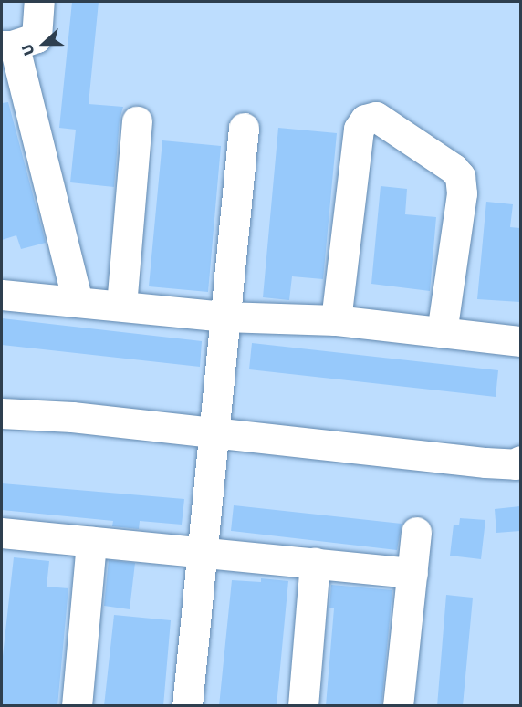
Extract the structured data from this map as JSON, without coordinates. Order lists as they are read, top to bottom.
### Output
{
  "north": "left"
}
